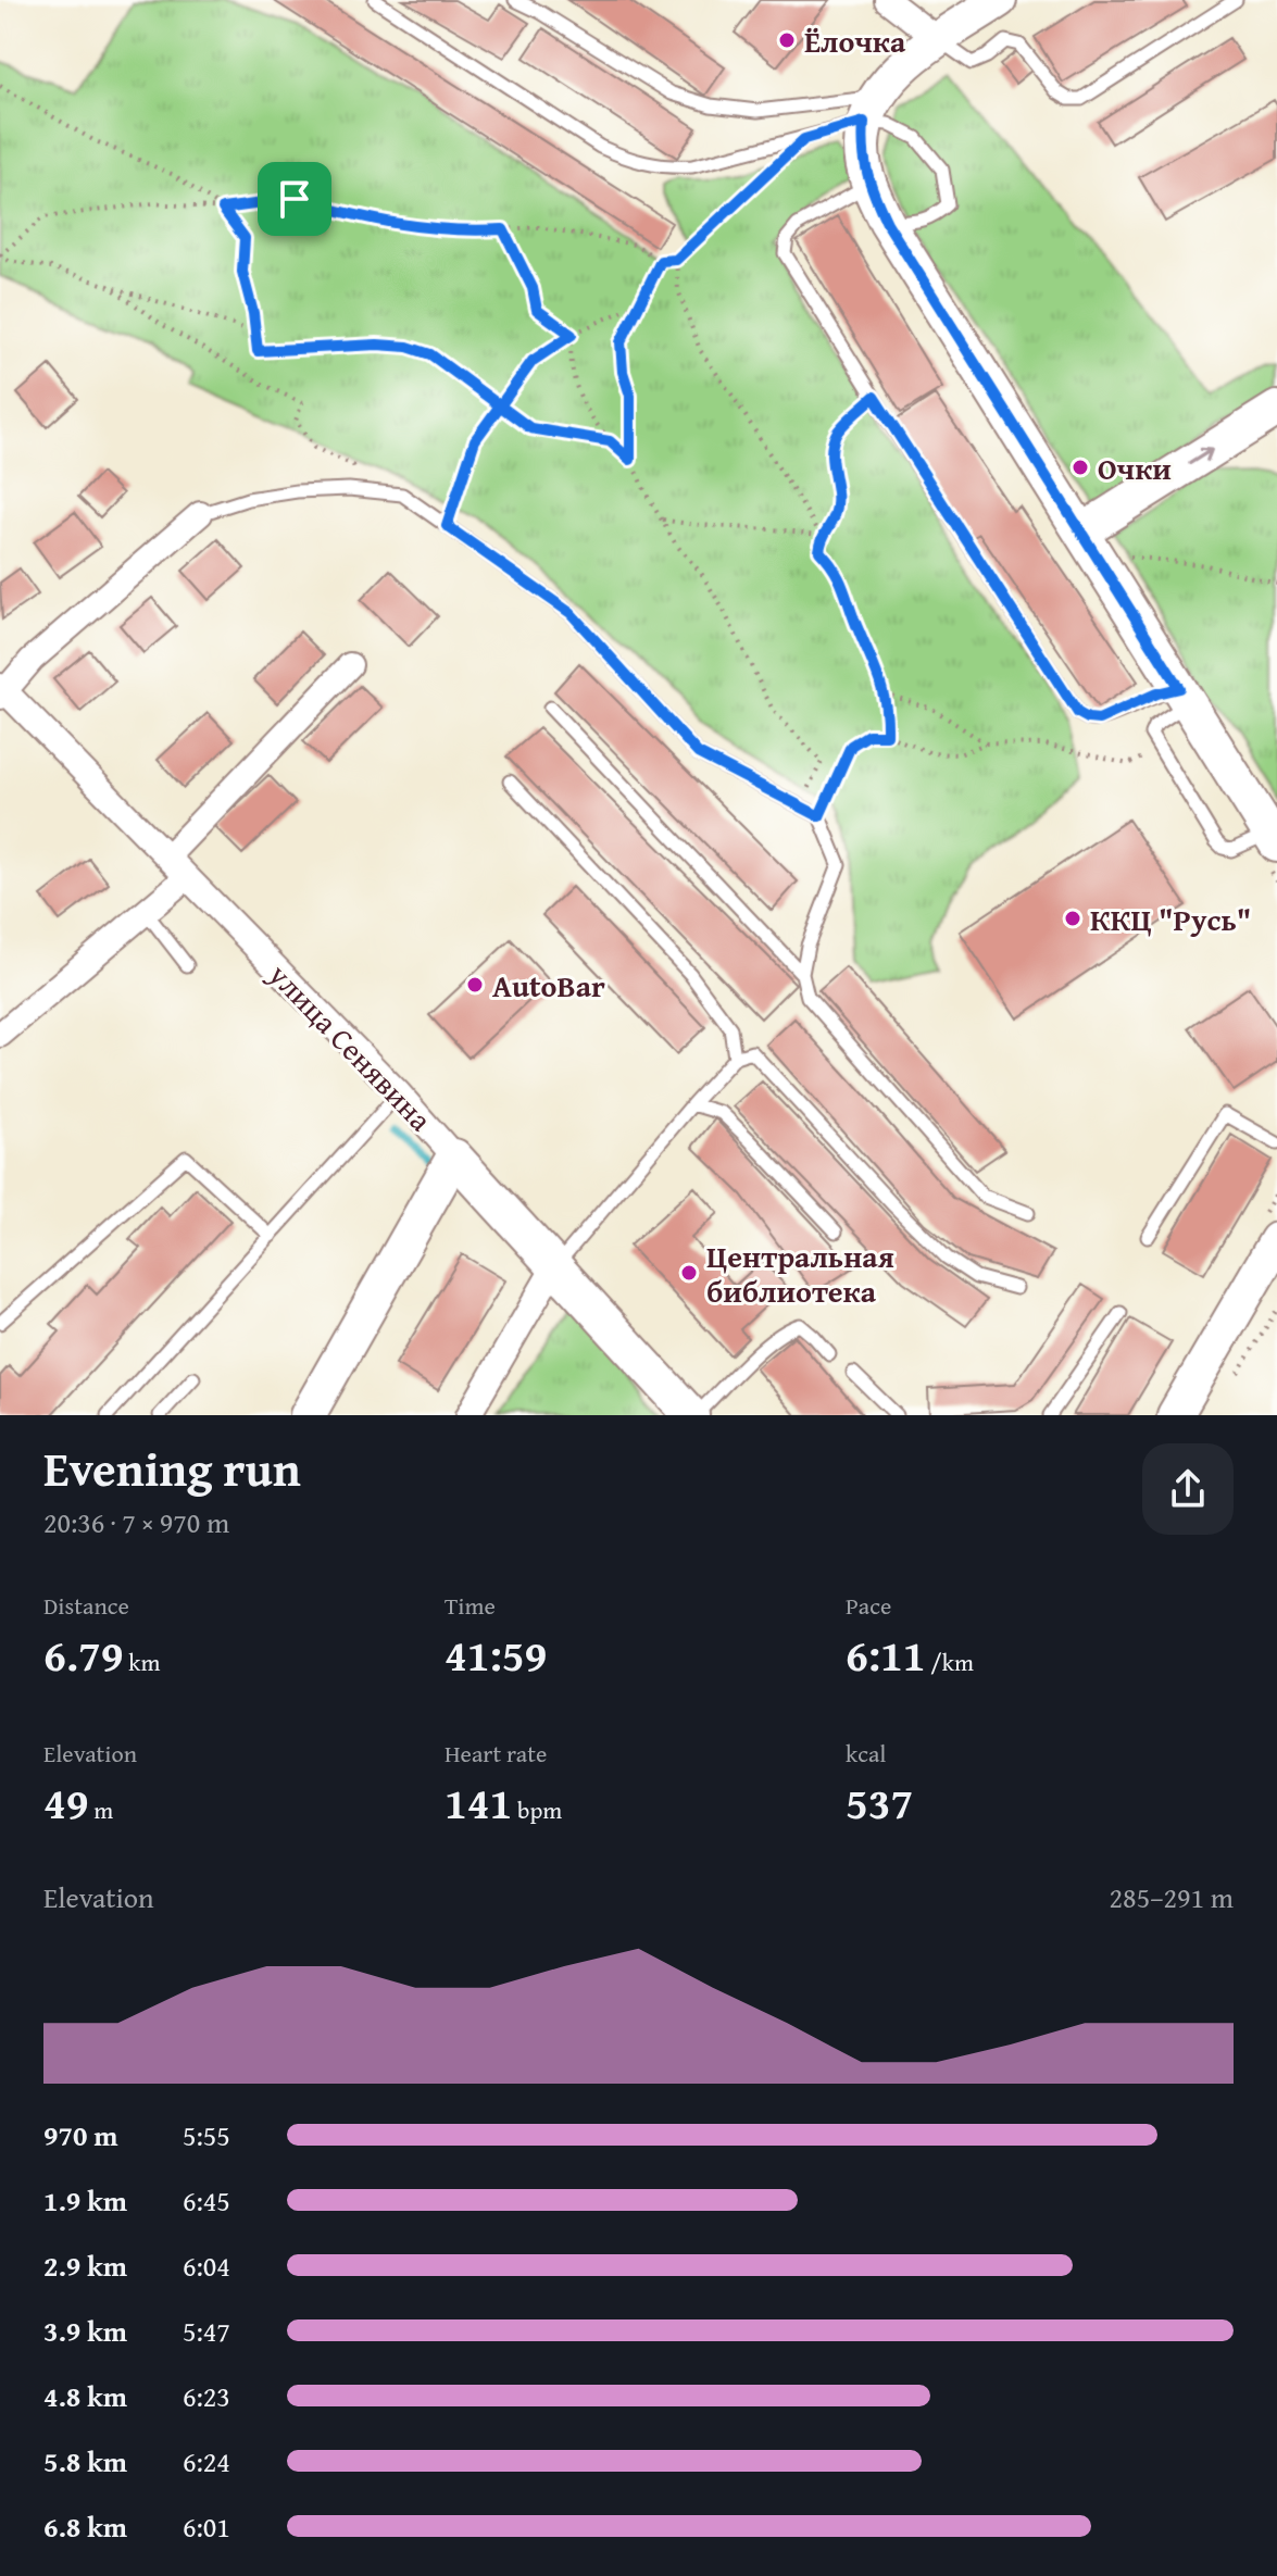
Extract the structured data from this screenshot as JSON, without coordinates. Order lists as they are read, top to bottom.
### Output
{
  "streets": {
    "main road": ["улица Сенявина"]
  },
  "places": [
    "Ёлочка",
    "Очки",
    "ККЦ \"Русь\"",
    "AutoBar",
    "Центральная библиотека"
  ],
  "page": {
    "heading": ["Evening run", "20:36 · 7 × 970 m"],
    "stats": [
      ["Distance", "6.79 km"],
      ["Time", "41:59"],
      ["Pace", "6:11 /km"],
      ["Elevation", "49 m"],
      ["Heart rate", "141 bpm"],
      ["kcal", "537"]
    ],
    "chart": ["Elevation", "285–291 m"],
    "list": [
      {
        "name": "970 m",
        "note": "5:55"
      },
      {
        "name": "1.9 km",
        "note": "6:45"
      },
      {
        "name": "2.9 km",
        "note": "6:04"
      },
      {
        "name": "3.9 km",
        "note": "5:47"
      },
      {
        "name": "4.8 km",
        "note": "6:23"
      },
      {
        "name": "5.8 km",
        "note": "6:24"
      },
      {
        "name": "6.8 km",
        "note": "6:01"
      }
    ]
  }
}
